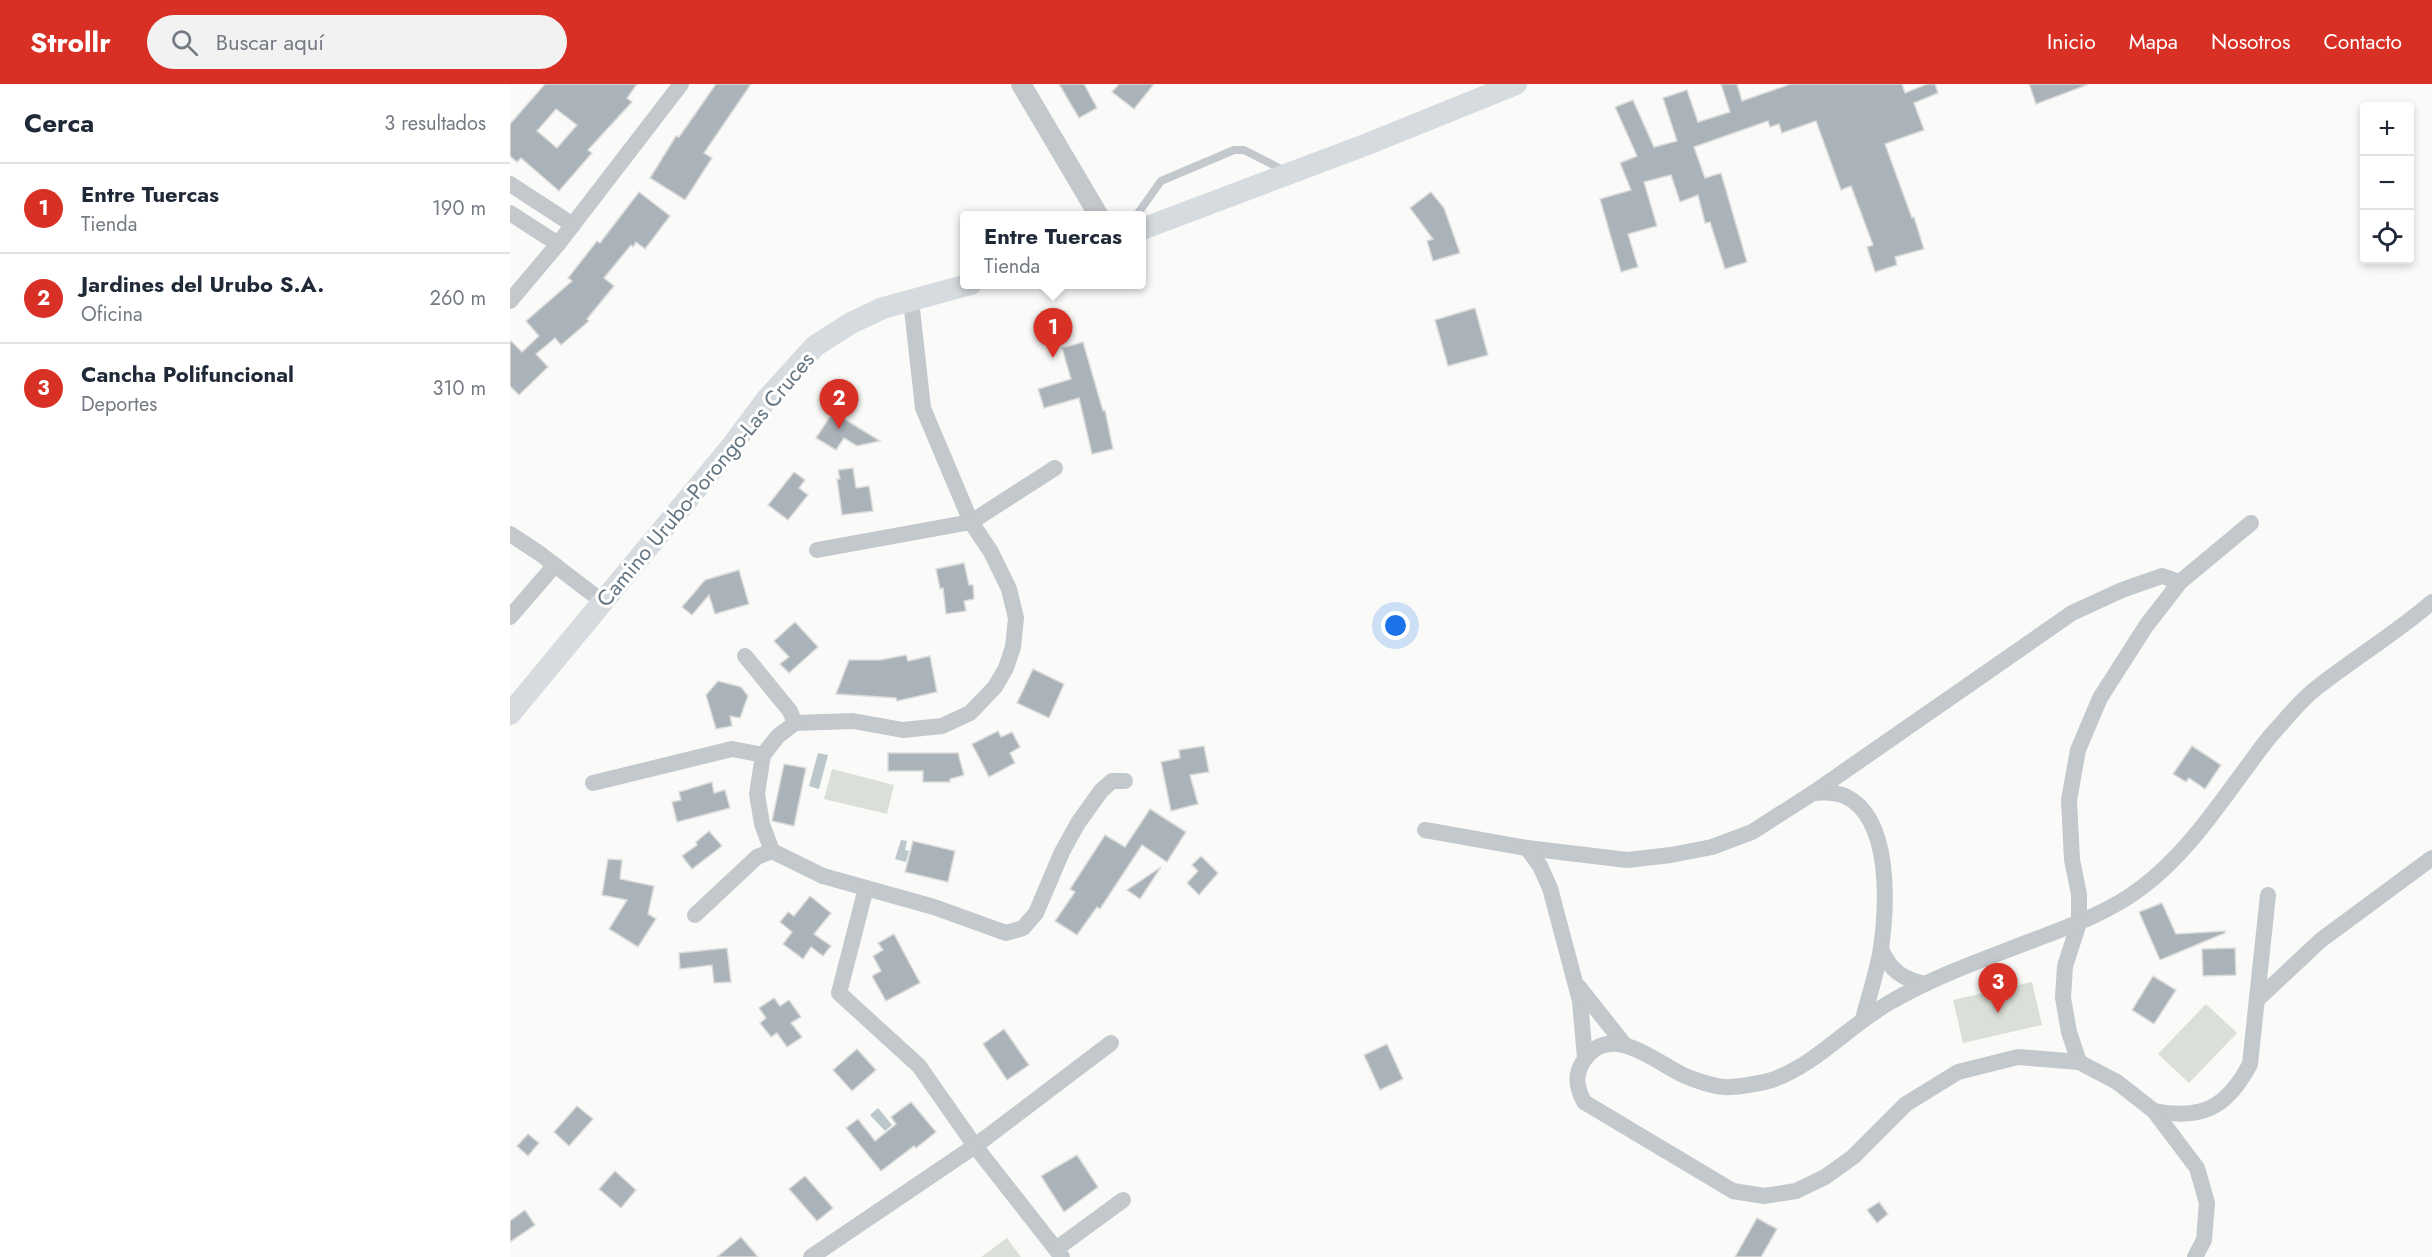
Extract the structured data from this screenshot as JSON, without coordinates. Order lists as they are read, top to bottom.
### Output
{
  "streets": {
    "main road": ["Camino Urubo-Porongo-Las Cruces"]
  },
  "page": {
    "header": "Strollr",
    "search": "Buscar aquí",
    "nav": [
      "Inicio",
      "Mapa",
      "Nosotros",
      "Contacto"
    ],
    "heading": ["Cerca", "3 resultados"],
    "map_buttons": ["+", "−"],
    "list": [
      {
        "mark": "1",
        "name": "Entre Tuercas",
        "note": "Tienda",
        "value": "190 m"
      },
      {
        "mark": "2",
        "name": "Jardines del Urubo S.A.",
        "note": "Oficina",
        "value": "260 m"
      },
      {
        "mark": "3",
        "name": "Cancha Polifuncional",
        "note": "Deportes",
        "value": "310 m"
      }
    ],
    "popup": ["Entre Tuercas", "Tienda"],
    "pins": ["1", "2", "3"]
  }
}
